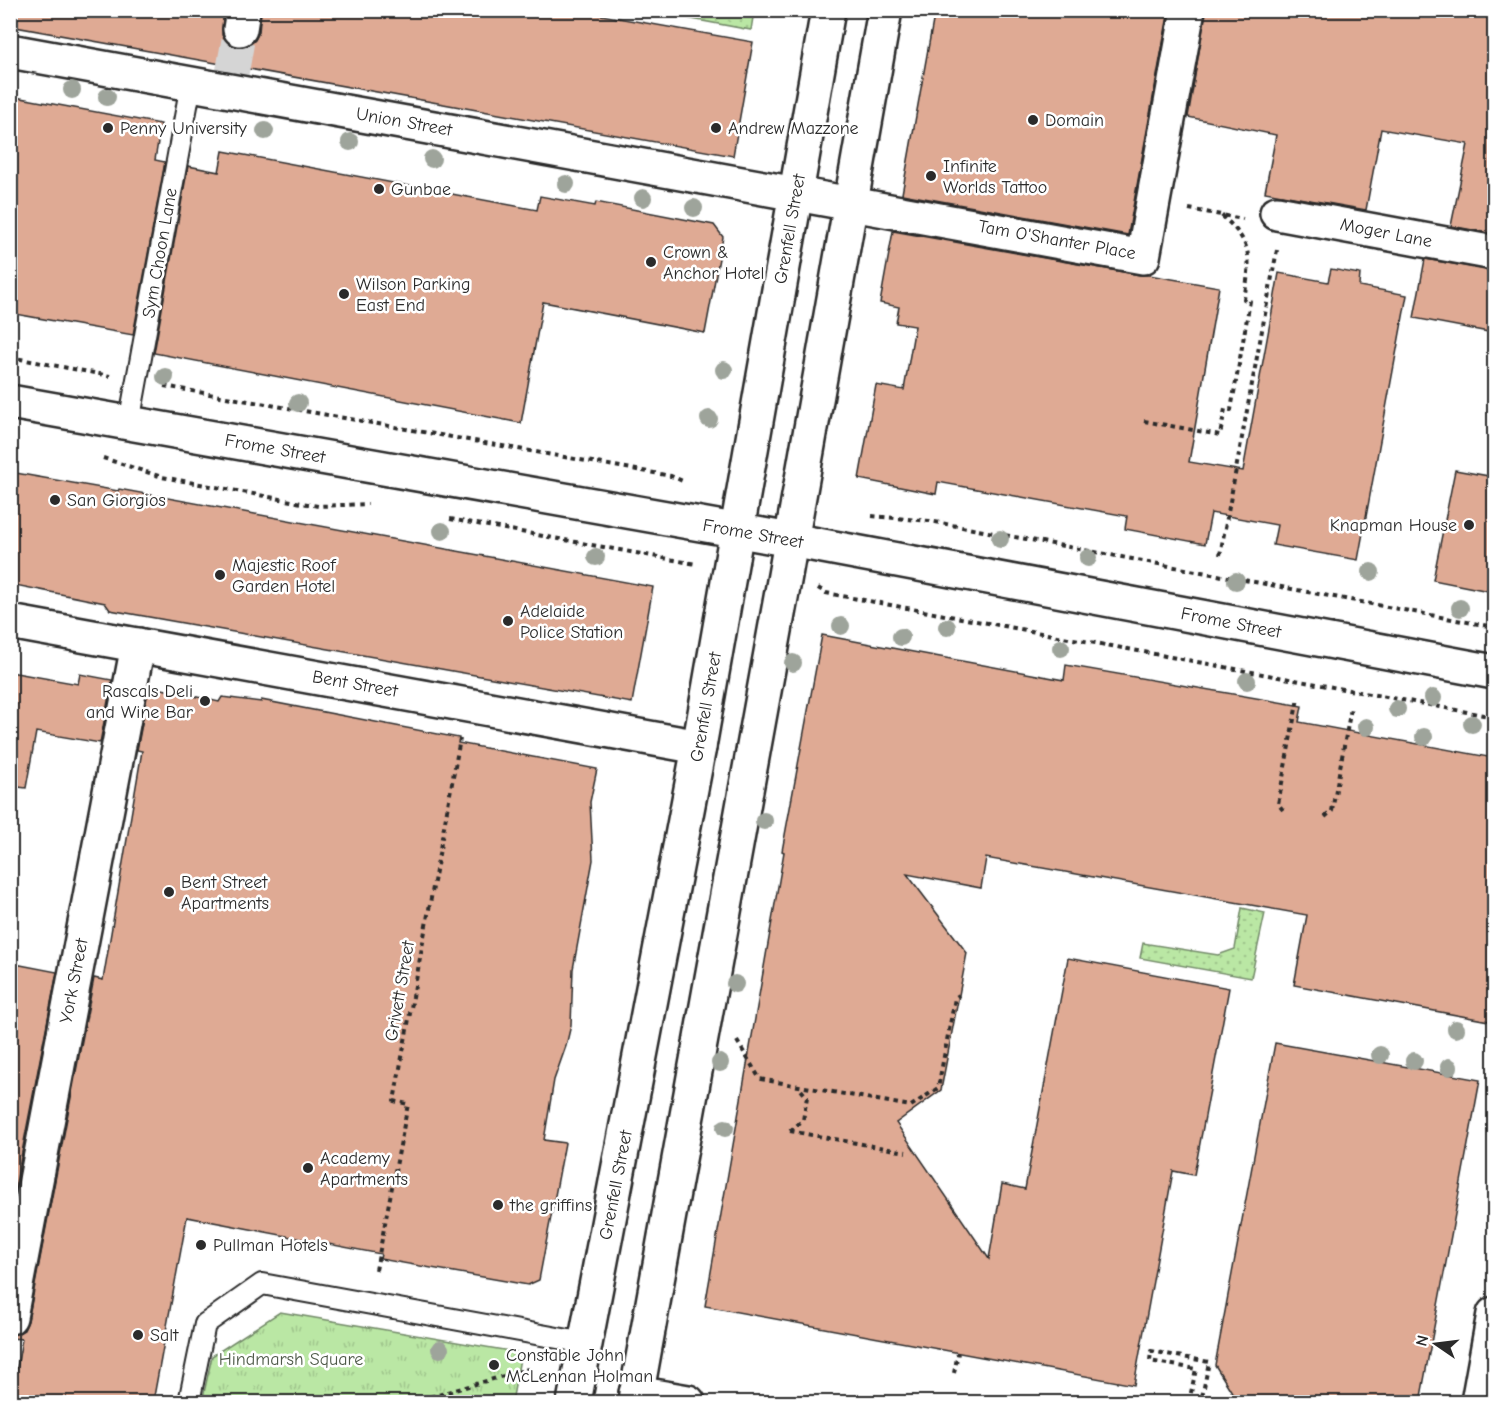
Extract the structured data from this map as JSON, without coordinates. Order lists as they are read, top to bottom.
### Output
{
  "streets": {
    "street": [
      "Union Street",
      "Grenfell Street",
      "Moger Lane",
      "Tam O'Shanter Place",
      "Frome Street",
      "Bent Street",
      "York Street"
    ],
    "lane": ["Sym Choon Lane"],
    "path": ["Grivett Street"]
  },
  "crossings": [
    ["Union Street", "Grenfell Street"],
    ["Union Street", "Tam O'Shanter Place"],
    ["Union Street", "Sym Choon Lane"],
    ["Grenfell Street", "Tam O'Shanter Place"],
    ["Grenfell Street", "Frome Street"],
    ["Grenfell Street", "Bent Street"],
    ["Sym Choon Lane", "Frome Street"],
    ["Bent Street", "York Street"],
    ["Bent Street", "Grivett Street"]
  ],
  "parks": ["Hindmarsh Square"],
  "places": [
    "Domain",
    "Penny University",
    "Andrew Mazzone",
    "Infinite Worlds Tattoo",
    "Gunbae",
    "Crown & Anchor Hotel",
    "Wilson Parking East End",
    "San Giorgios",
    "Knapman House",
    "Majestic Roof Garden Hotel",
    "Adelaide Police Station",
    "Rascals Deli and Wine Bar",
    "Bent Street Apartments",
    "Academy Apartments",
    "the griffins",
    "Pullman Hotels",
    "Salt",
    "Constable John McLennan Holman"
  ],
  "north": "left"
}
